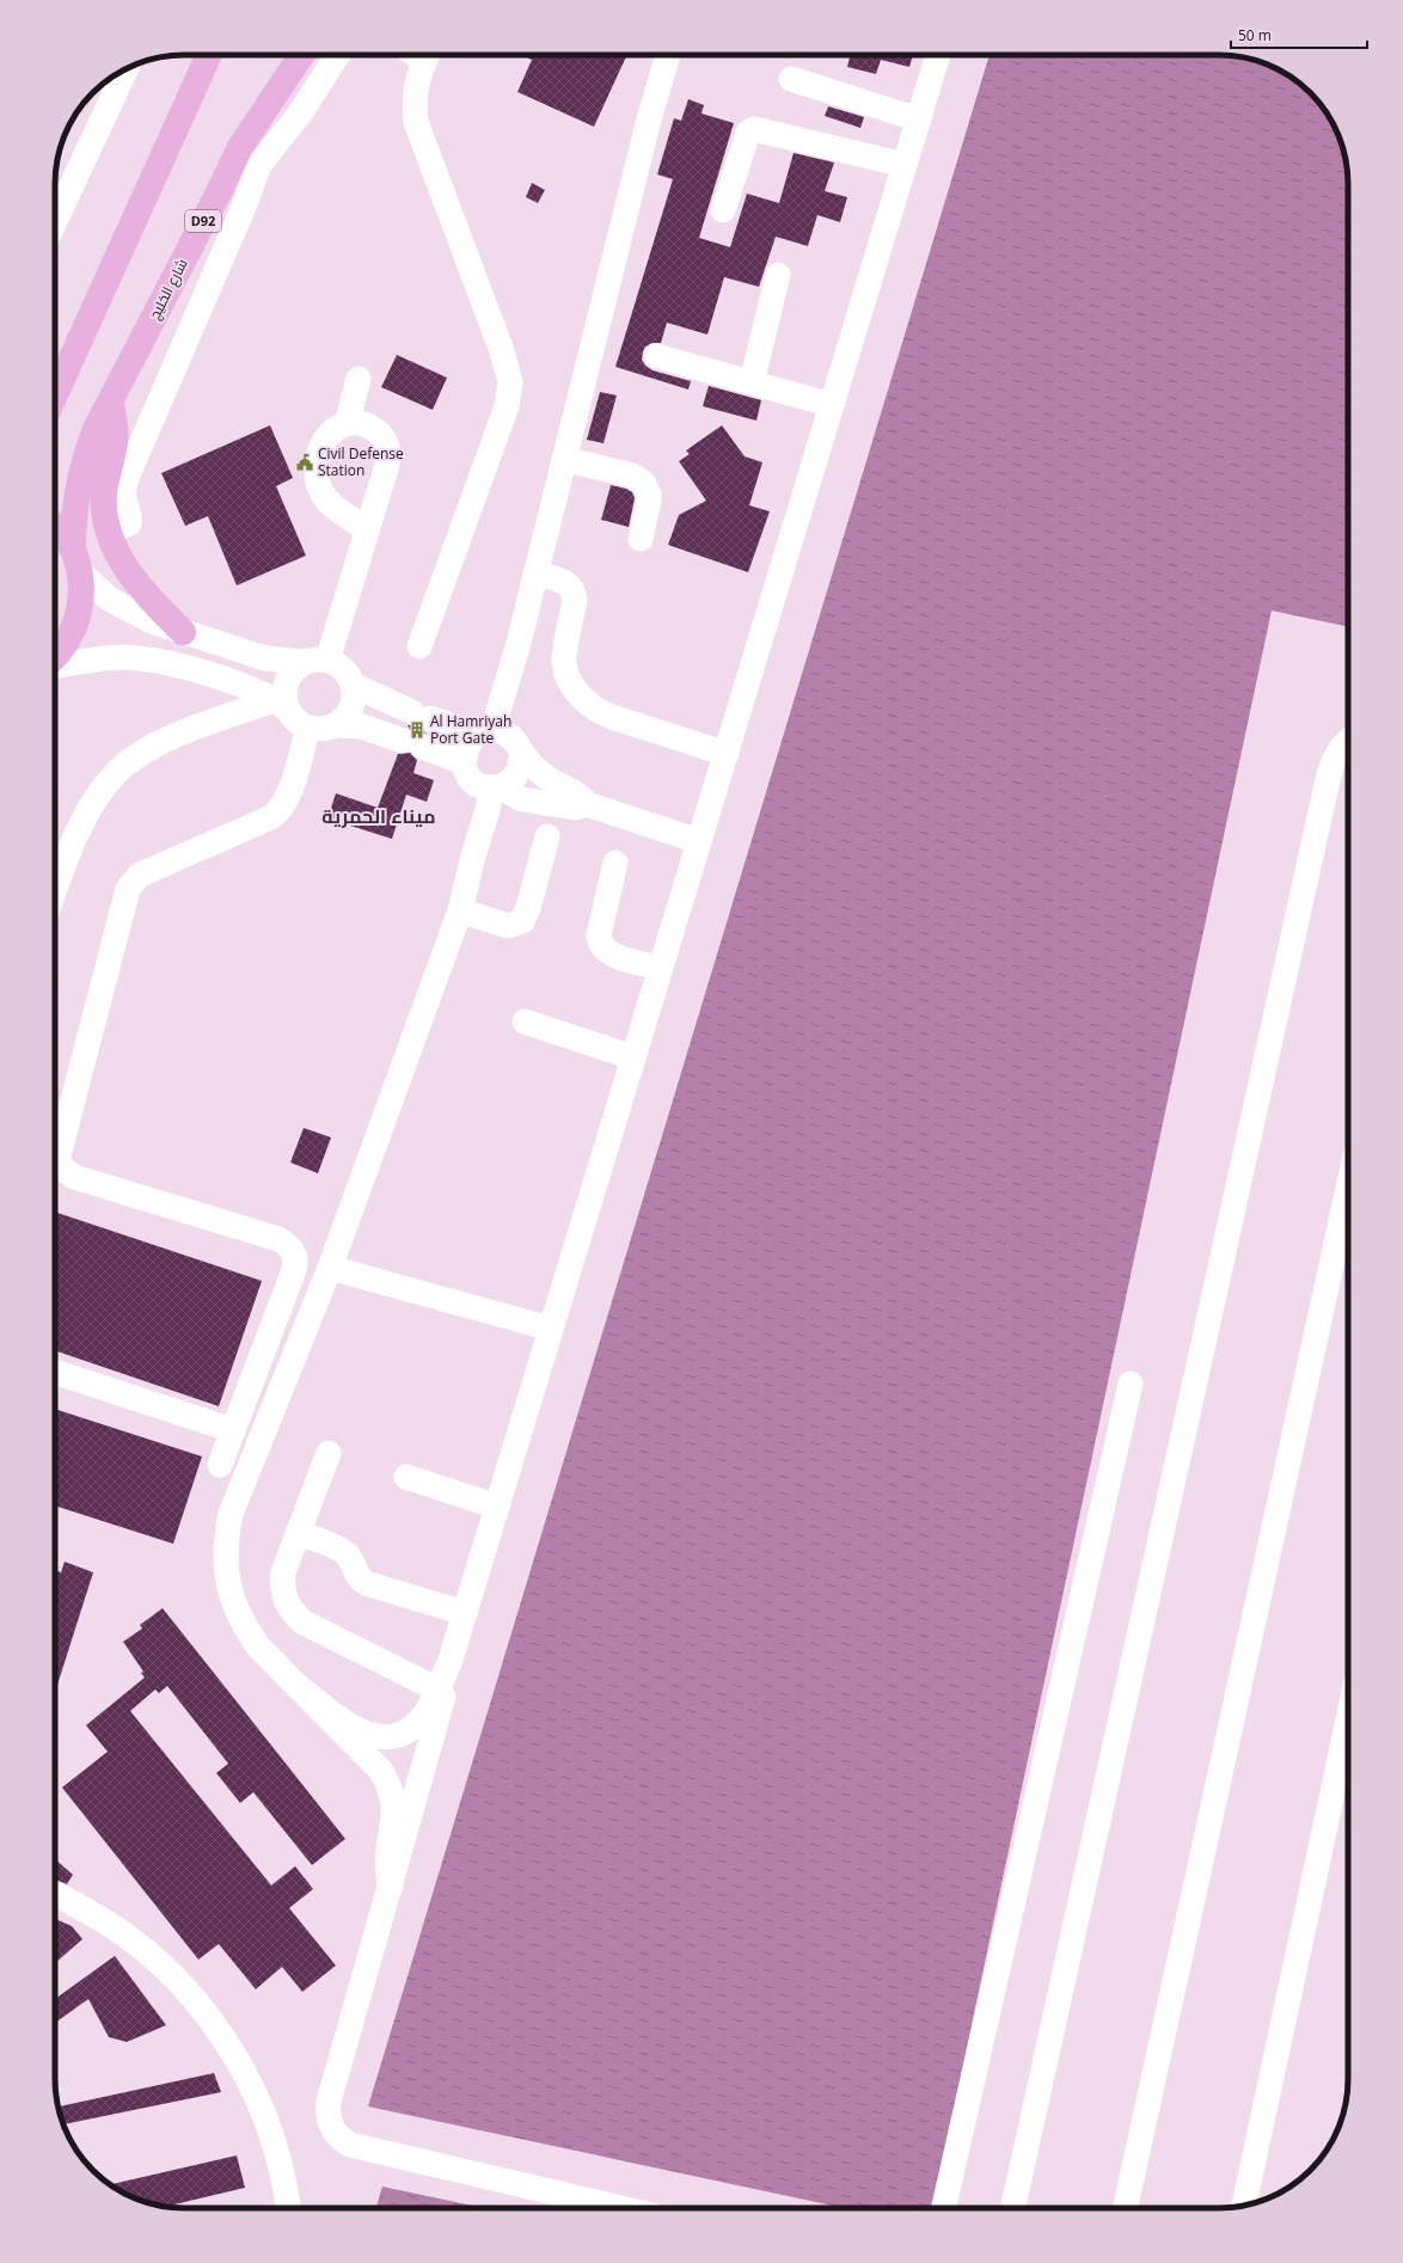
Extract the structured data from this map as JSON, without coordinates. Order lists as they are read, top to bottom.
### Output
{
  "streets": {
    "main road": ["D92", "شارع الخليج"]
  },
  "districts": ["ميناء الحمرية"],
  "places": {
    "public building": ["Civil Defense Station"],
    "building": ["Al Hamriyah Port Gate"]
  },
  "scale_bar": "50 m"
}
